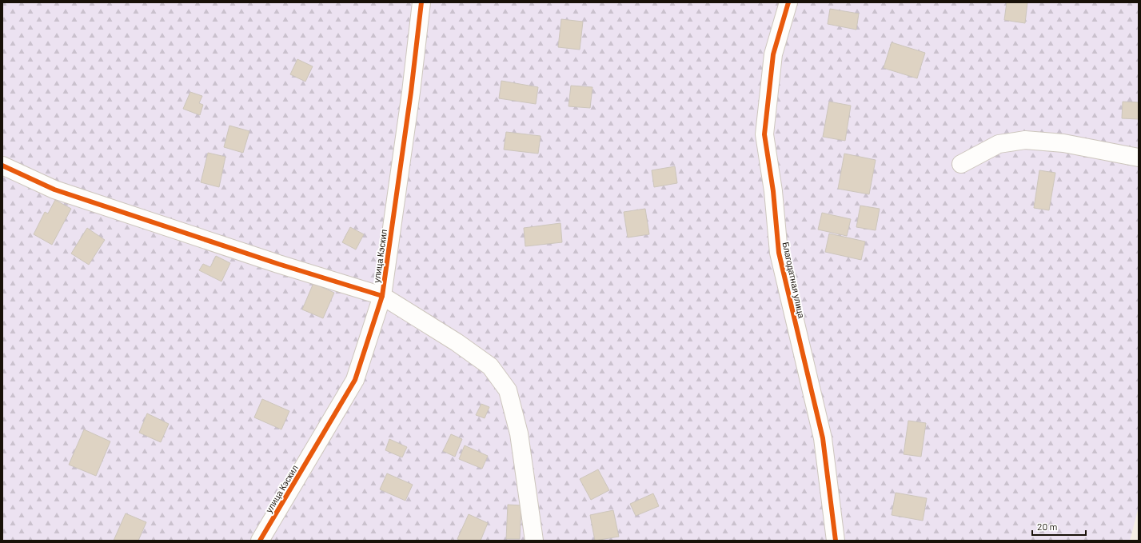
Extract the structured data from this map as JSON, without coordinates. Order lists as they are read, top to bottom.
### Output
{
  "streets": {
    "street": ["улица Кэскил", "Благодатная улица"]
  },
  "scale_bar": "20 m"
}
